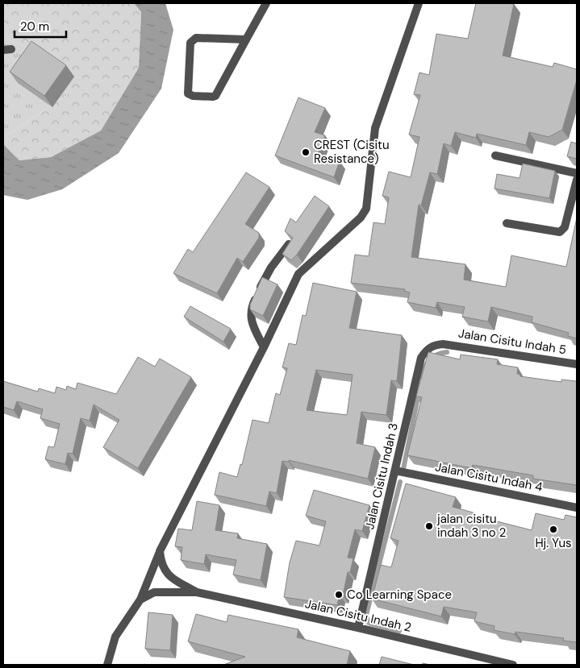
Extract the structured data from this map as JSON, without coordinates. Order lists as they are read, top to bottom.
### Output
{
  "streets": {
    "street": [
      "Jalan Cisitu Indah 5",
      "Jalan Cisitu Indah 3",
      "Jalan Cisitu Indah 4",
      "Jalan Cisitu Indah 2"
    ]
  },
  "crossings": [
    ["Jalan Cisitu Indah 5", "Jalan Cisitu Indah 3"],
    ["Jalan Cisitu Indah 3", "Jalan Cisitu Indah 4"],
    ["Jalan Cisitu Indah 3", "Jalan Cisitu Indah 2"]
  ],
  "places": [
    "CREST (Cisitu Resistance)",
    "jalan cisitu indah 3 no 2",
    "Hj. Yus",
    "Co Learning Space"
  ],
  "scale_bar": "20 m"
}
